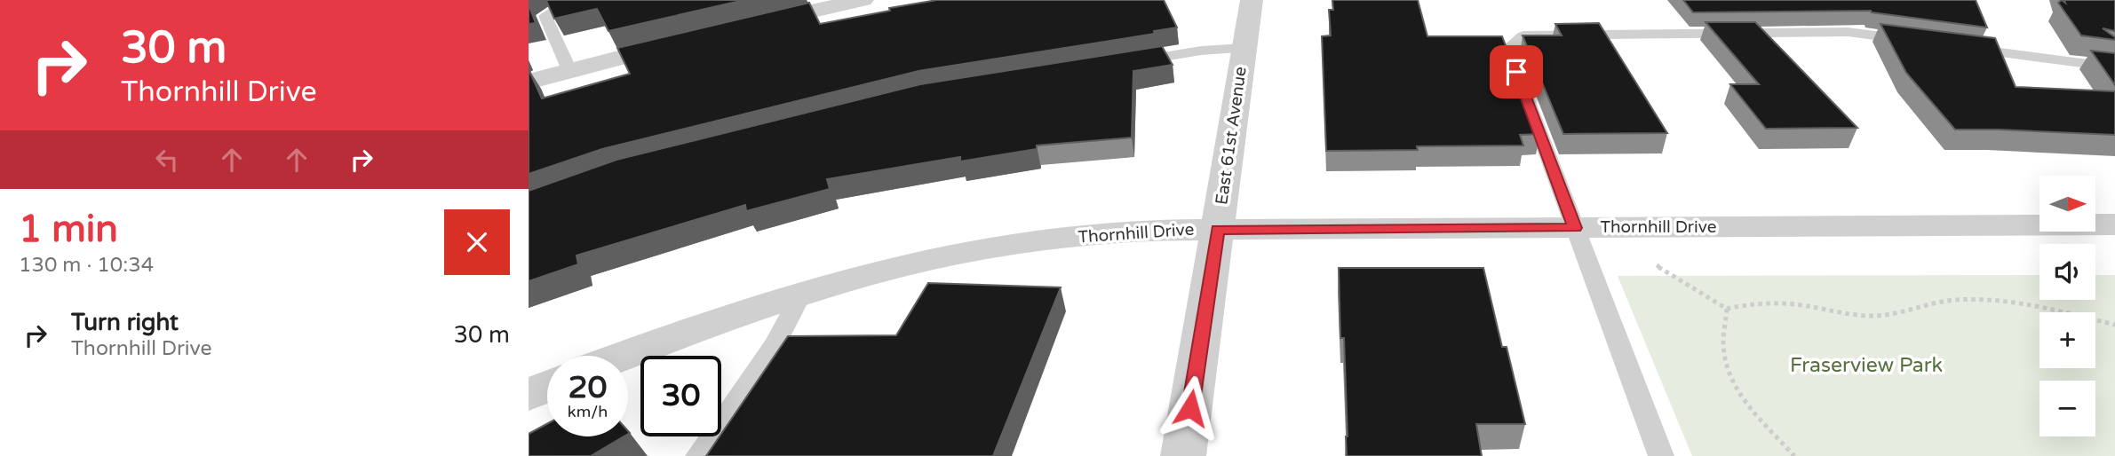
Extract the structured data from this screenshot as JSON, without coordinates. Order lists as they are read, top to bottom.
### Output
{
  "streets": {
    "street": ["East 61st Avenue", "Thornhill Drive"]
  },
  "crossings": [
    ["East 61st Avenue", "Thornhill Drive"]
  ],
  "parks": ["Fraserview Park"],
  "north": "right",
  "page": {
    "turn": ["30 m", "Thornhill Drive"],
    "map_buttons": ["+", "−"],
    "heading": ["1 min", "130 m · 10:34"],
    "list": [
      {
        "name": "Turn right",
        "note": "Thornhill Drive",
        "value": "30 m"
      }
    ],
    "speed": "20 km/h",
    "limit": "30"
  }
}
